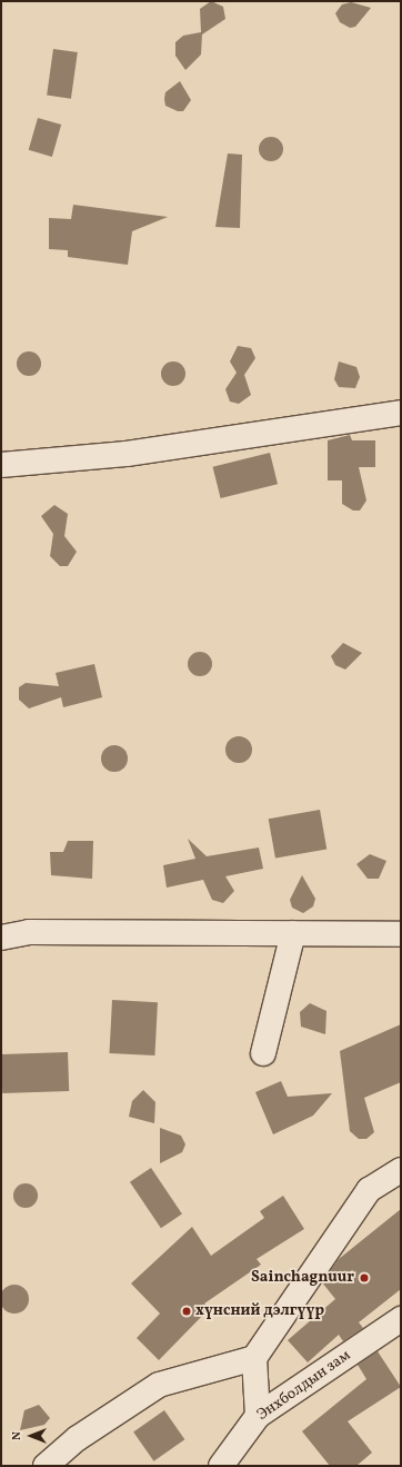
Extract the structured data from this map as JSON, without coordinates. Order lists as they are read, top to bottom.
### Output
{
  "streets": {
    "street": ["Энхболдын зам"]
  },
  "places": ["Sainchagnuur", "хүнсний дэлгүүр"],
  "north": "left"
}
